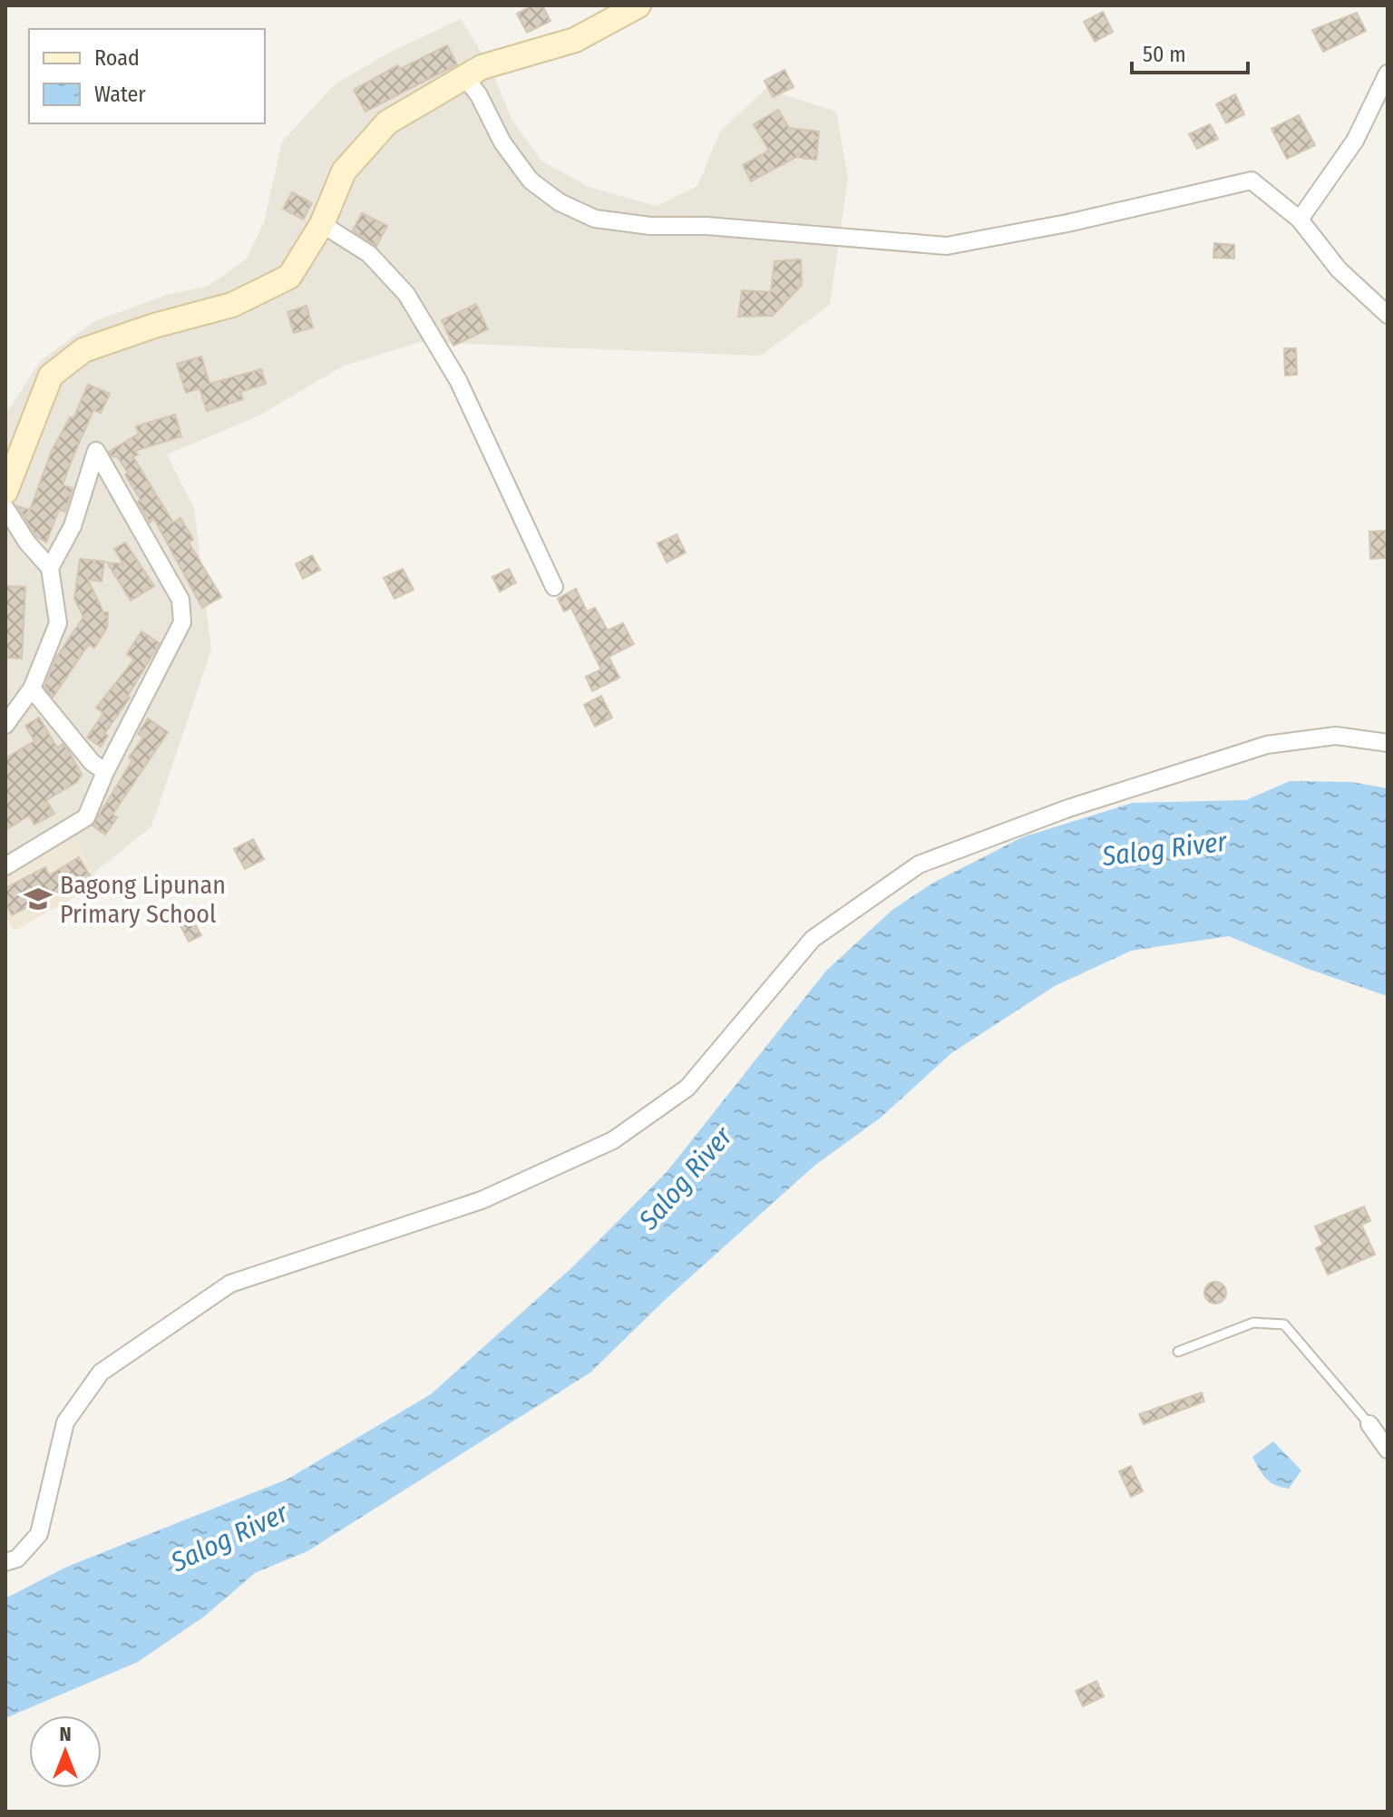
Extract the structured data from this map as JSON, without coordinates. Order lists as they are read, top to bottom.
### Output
{
  "water": ["Salog River"],
  "places": {
    "school or university": ["Bagong Lipunan Primary School"]
  },
  "legend": ["Road", "Water"],
  "scale_bar": "50 m",
  "north": "top"
}
